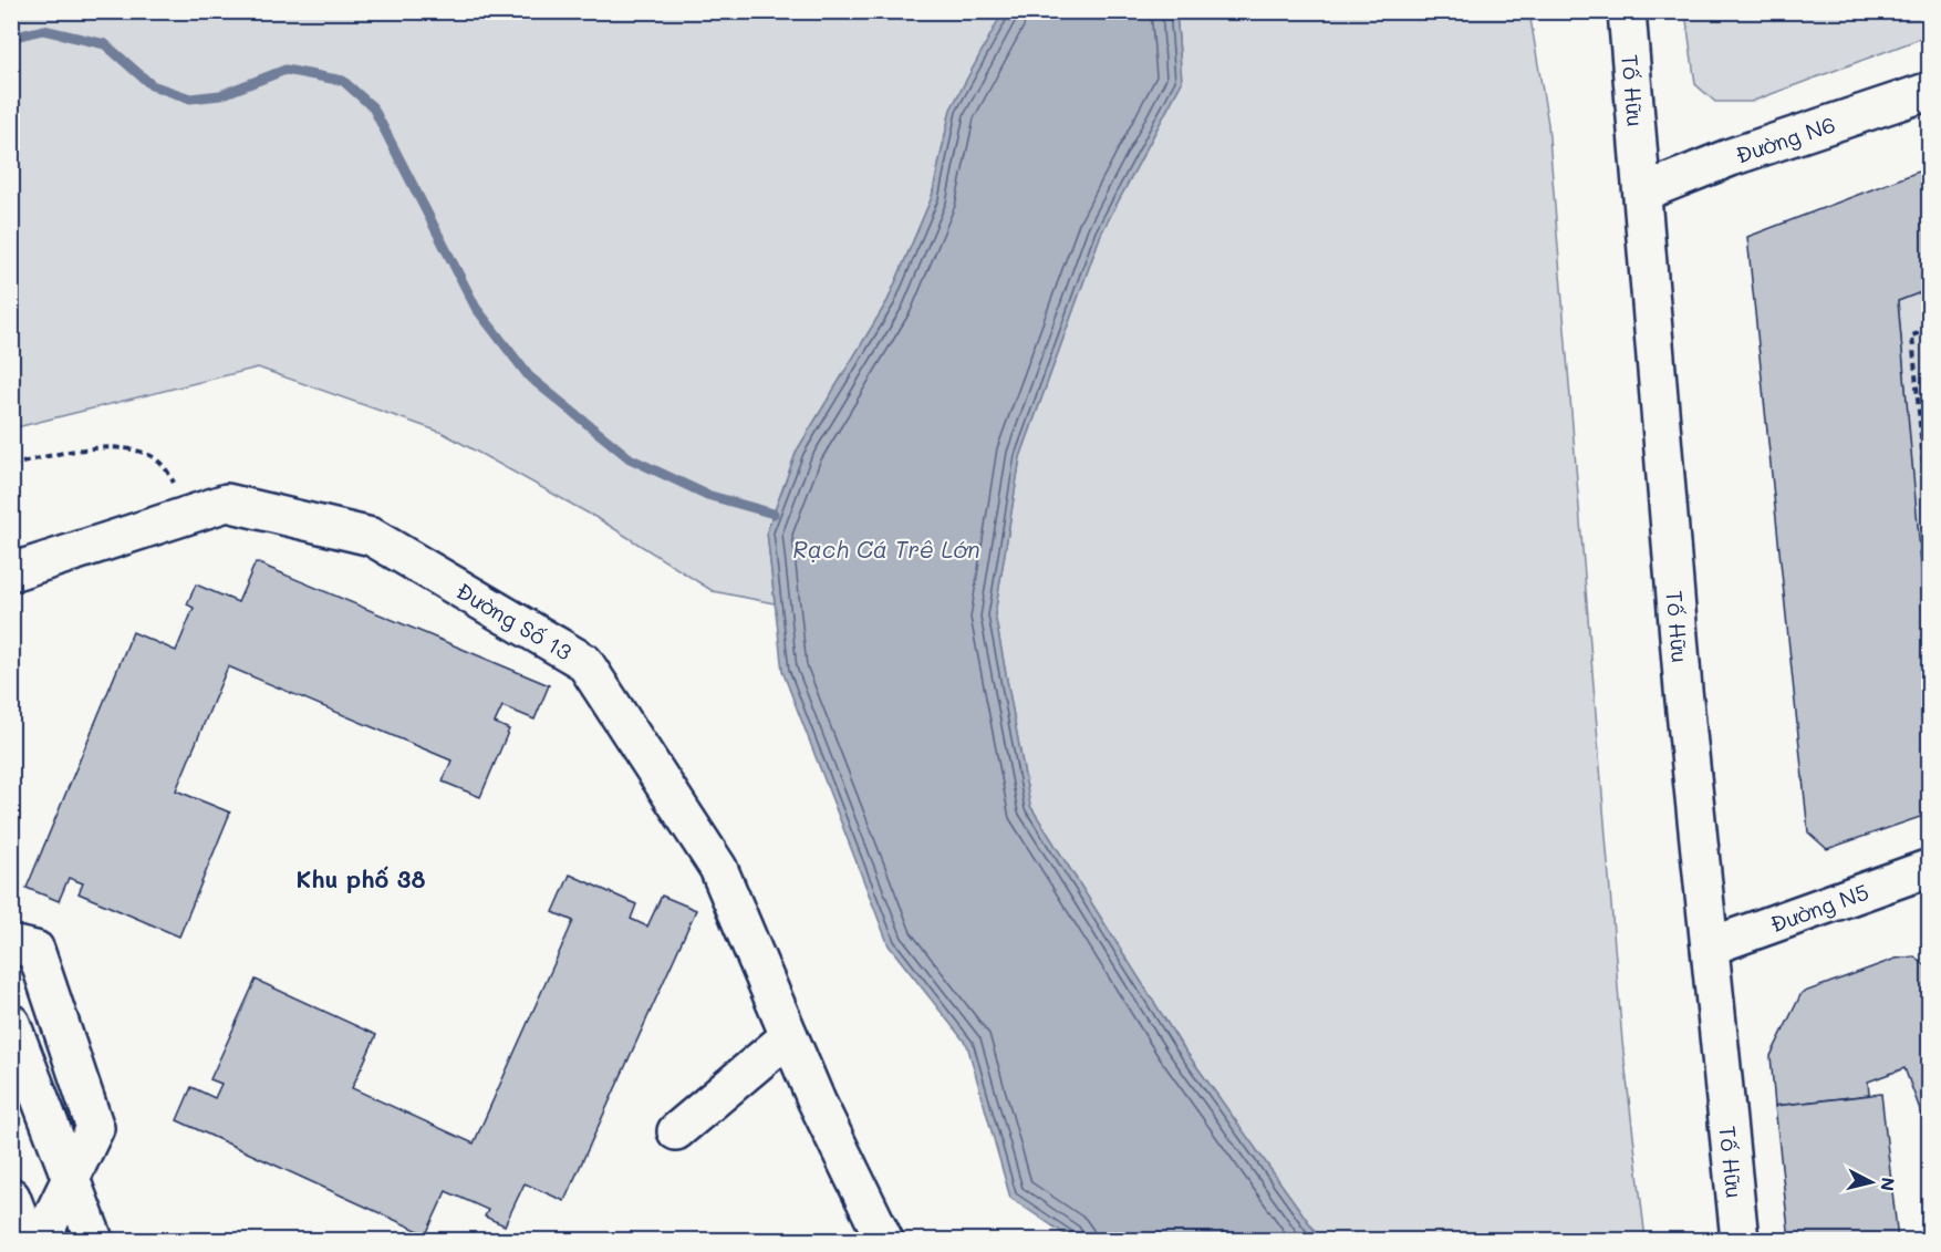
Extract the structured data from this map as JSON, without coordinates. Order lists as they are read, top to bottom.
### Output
{
  "streets": {
    "street": [
      "Tố Hữu",
      "Đường N6",
      "Đường Số 13",
      "Đường N5"
    ]
  },
  "crossings": [
    ["Tố Hữu", "Đường N6"],
    ["Tố Hữu", "Đường N5"]
  ],
  "districts": ["Khu phố 38"],
  "water": ["Rạch Cá Trê Lớn"],
  "north": "right"
}
